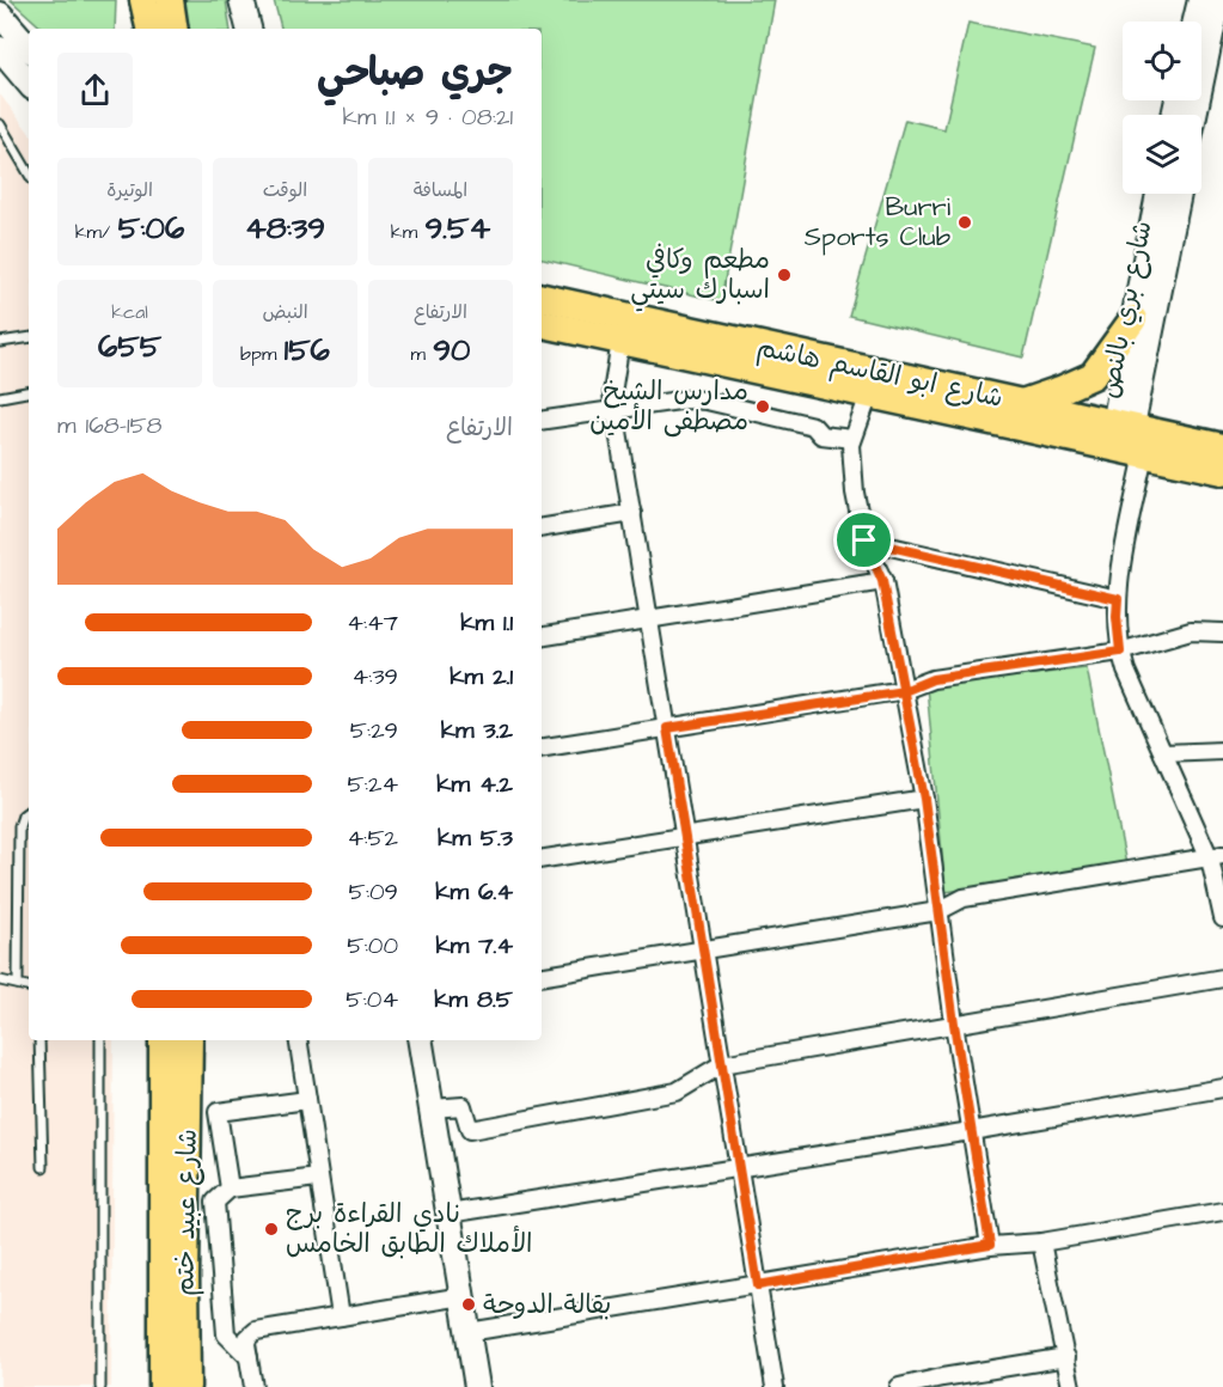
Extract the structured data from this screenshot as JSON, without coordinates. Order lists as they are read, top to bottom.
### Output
{
  "streets": {
    "main road": ["شارع بري بالنص", "شارع ابو القاسم هاشم", "شارع عبيد ختم"]
  },
  "crossings": [
    ["شارع بري بالنص", "شارع ابو القاسم هاشم"]
  ],
  "places": [
    "Burri Sports Club",
    "مطعم وكافي اسبارك سيتي",
    "مدارس الشيخ مصطفى الأمين",
    "نادي القراءة برج الأملاك الطابق الخامس",
    "بقالة الدوحة"
  ],
  "page": {
    "heading": ["جري صباحي", "08:21 · 9 × 1.1 km"],
    "stats": [
      ["المسافة", "9.54 km"],
      ["الوقت", "48:39"],
      ["الوتيرة", "5:06 /km"],
      ["الارتفاع", "90 m"],
      ["النبض", "156 bpm"],
      ["kcal", "655"]
    ],
    "chart": ["الارتفاع", "158–168 m"],
    "list": [
      {
        "name": "1.1 km",
        "note": "4:47"
      },
      {
        "name": "2.1 km",
        "note": "4:39"
      },
      {
        "name": "3.2 km",
        "note": "5:29"
      },
      {
        "name": "4.2 km",
        "note": "5:24"
      },
      {
        "name": "5.3 km",
        "note": "4:52"
      },
      {
        "name": "6.4 km",
        "note": "5:09"
      },
      {
        "name": "7.4 km",
        "note": "5:00"
      },
      {
        "name": "8.5 km",
        "note": "5:04"
      }
    ]
  }
}
